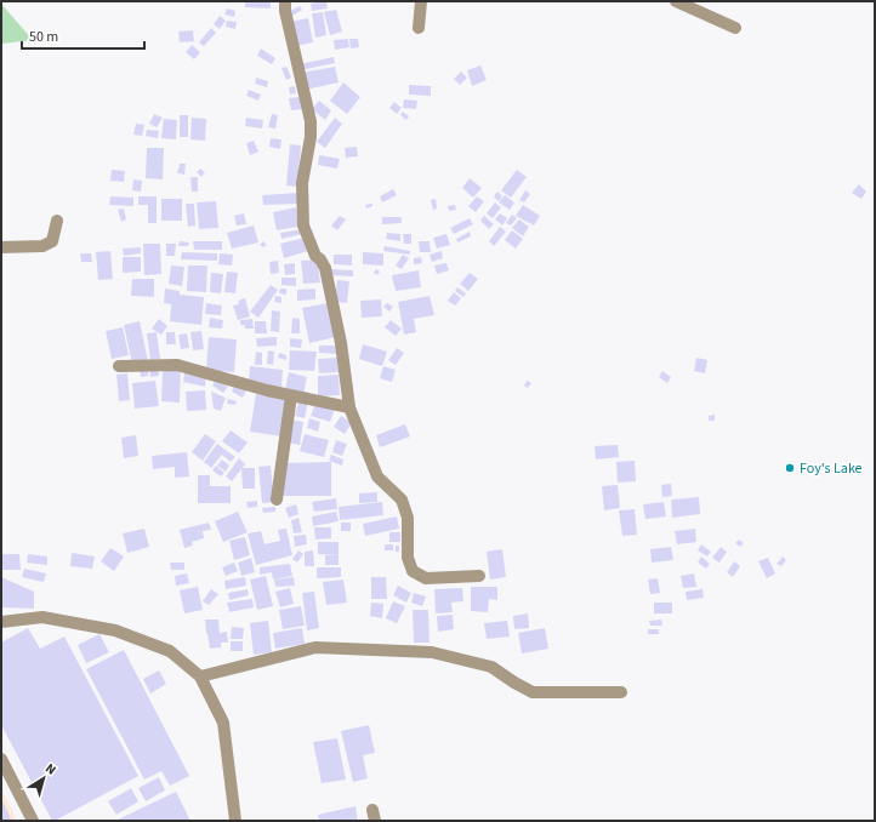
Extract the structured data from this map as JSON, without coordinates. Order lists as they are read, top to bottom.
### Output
{
  "places": ["Foy's Lake"],
  "scale_bar": "50 m",
  "north": "top right"
}
